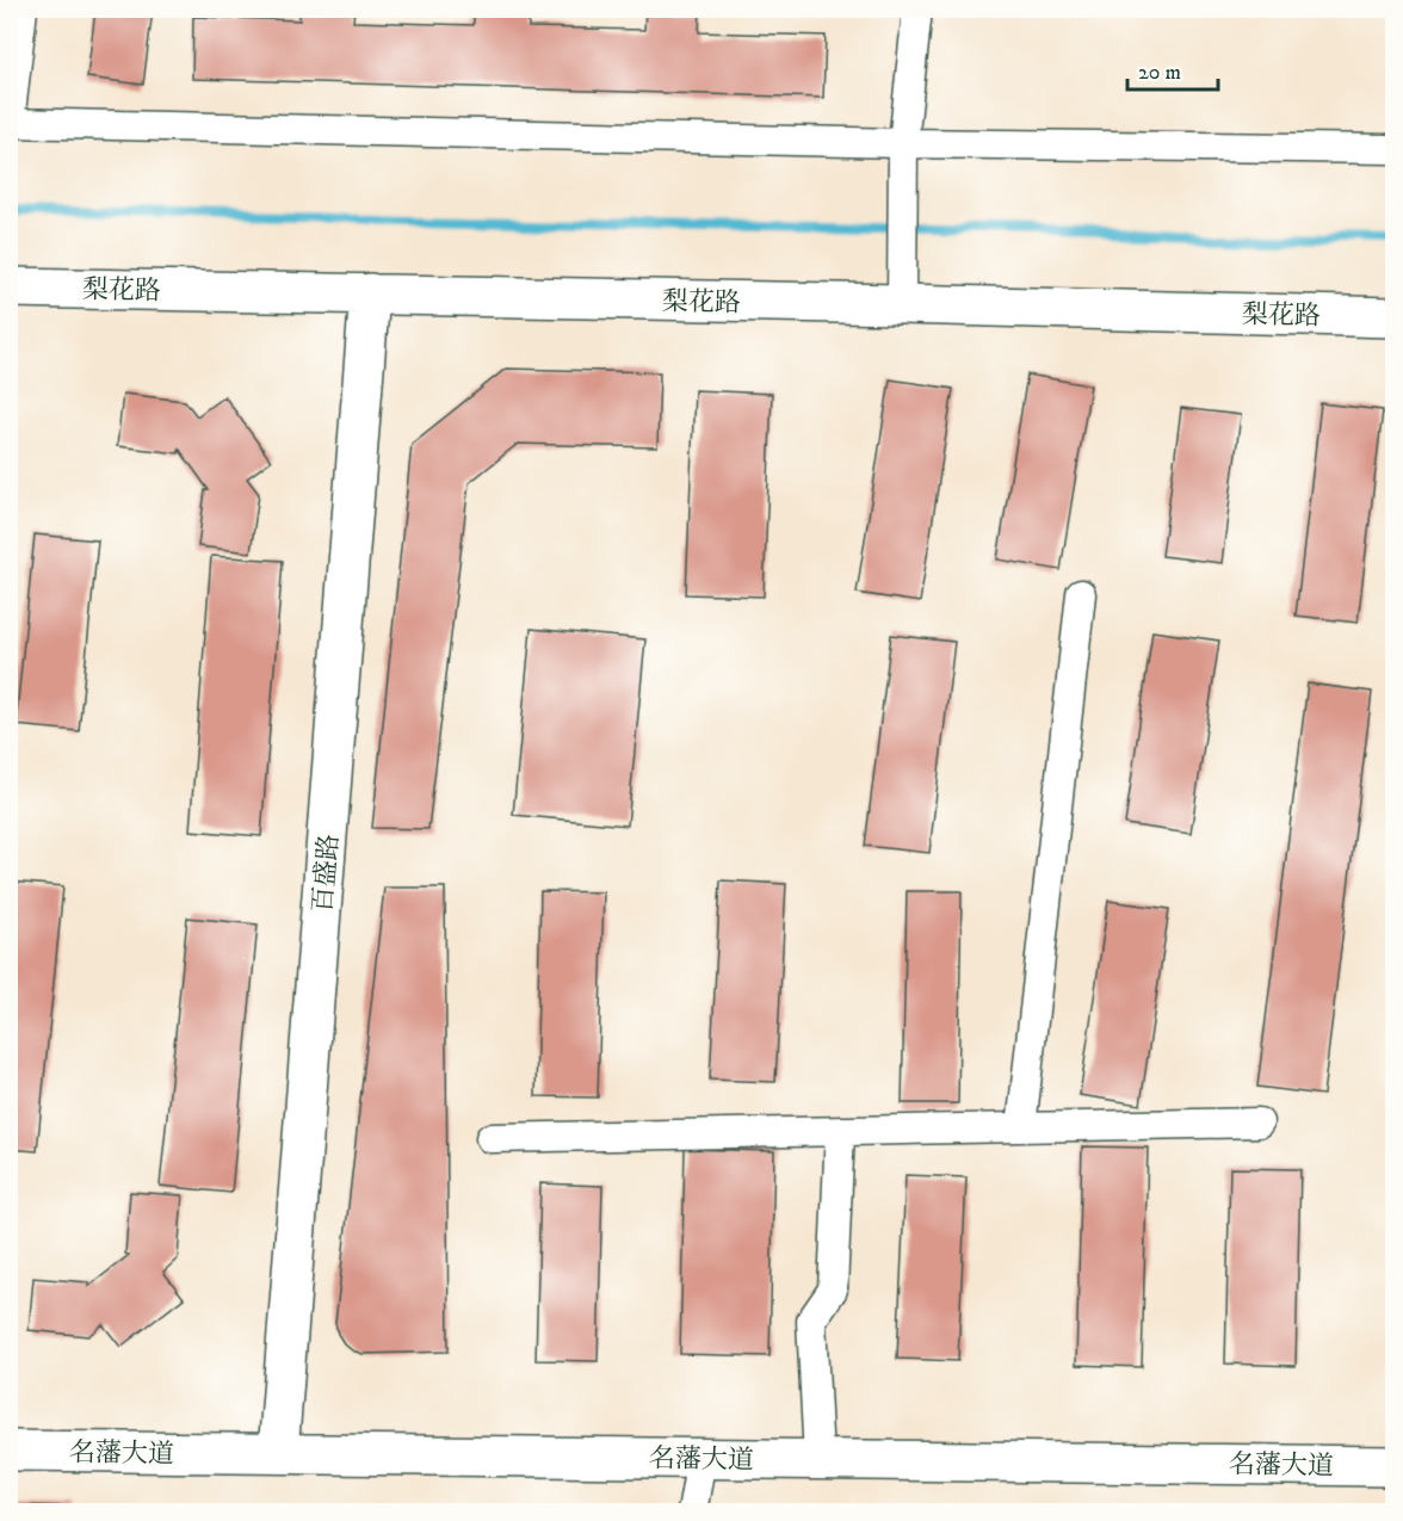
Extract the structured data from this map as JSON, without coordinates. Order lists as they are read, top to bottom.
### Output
{
  "streets": {
    "main road": ["梨花路", "百盛路", "名藩大道"]
  },
  "crossings": [
    ["梨花路", "百盛路"],
    ["百盛路", "名藩大道"]
  ],
  "scale_bar": "20 m"
}
